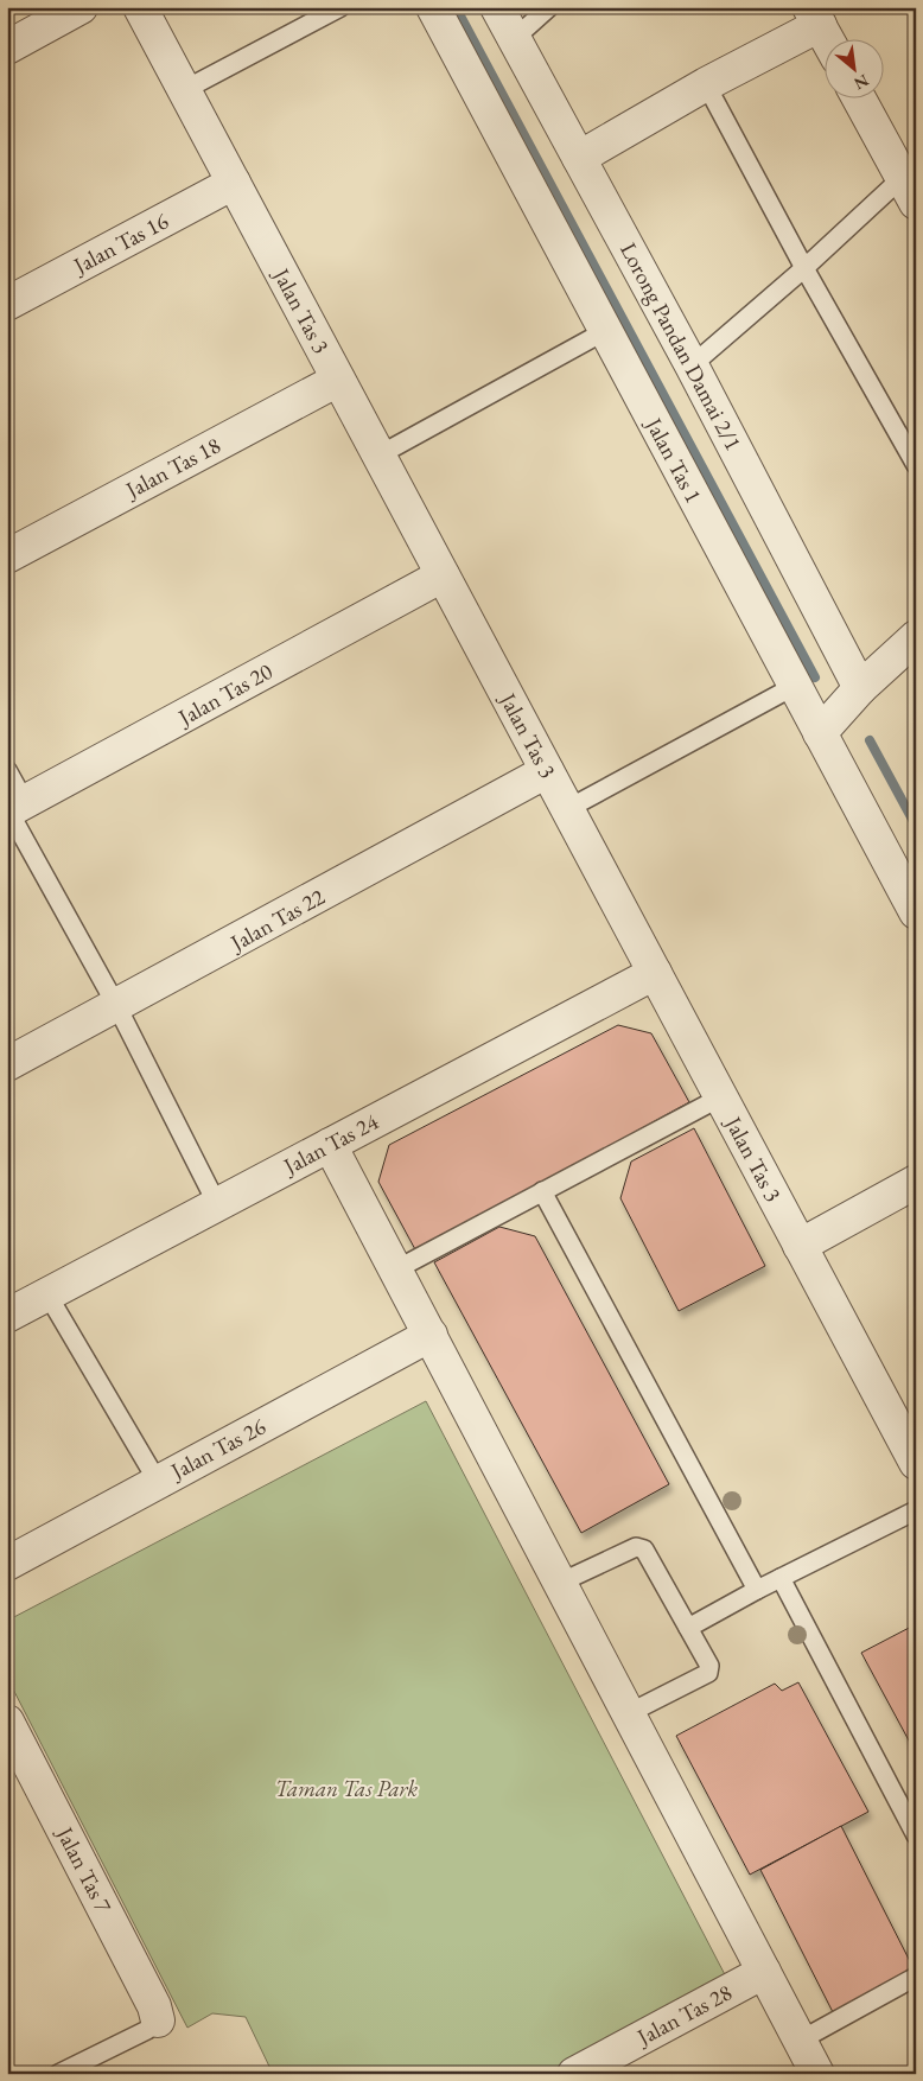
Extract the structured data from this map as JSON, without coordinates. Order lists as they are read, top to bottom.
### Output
{
  "streets": {
    "street": [
      "Jalan Tas 16",
      "Jalan Tas 3",
      "Lorong Pandan Damai 2/1",
      "Jalan Tas 1",
      "Jalan Tas 18",
      "Jalan Tas 20",
      "Jalan Tas 22",
      "Jalan Tas 24",
      "Jalan Tas 26",
      "Jalan Tas 7",
      "Jalan Tas 28"
    ]
  },
  "crossings": [
    ["Jalan Tas 16", "Jalan Tas 3"],
    ["Jalan Tas 3", "Jalan Tas 18"],
    ["Jalan Tas 3", "Jalan Tas 20"],
    ["Jalan Tas 3", "Jalan Tas 22"],
    ["Jalan Tas 3", "Jalan Tas 24"]
  ],
  "parks": ["Taman Tas Park"],
  "north": "bottom right"
}
